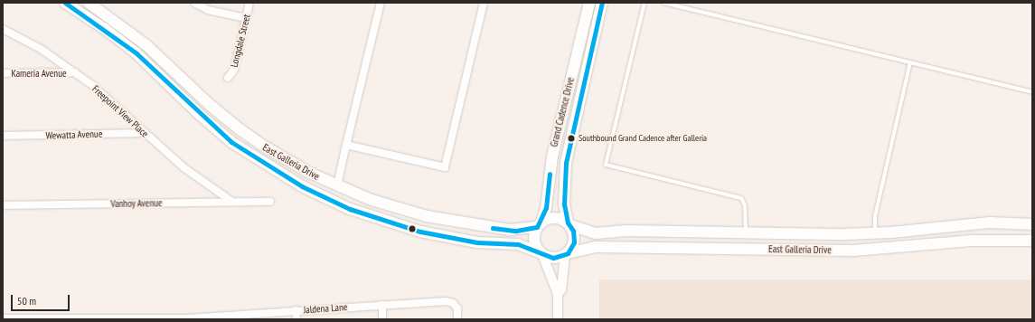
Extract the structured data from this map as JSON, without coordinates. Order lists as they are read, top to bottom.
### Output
{
  "streets": {
    "main road": ["Grand Cadence Drive", "East Galleria Drive"],
    "street": [
      "Longdale Street",
      "Kameria Avenue",
      "Freepoint View Place",
      "Wewatta Avenue",
      "Vanhoy Avenue",
      "Jaldena Lane"
    ]
  },
  "crossings": [
    ["Kameria Avenue", "Freepoint View Place"],
    ["Freepoint View Place", "Wewatta Avenue"],
    ["Freepoint View Place", "Vanhoy Avenue"],
    ["Grand Cadence Drive", "East Galleria Drive"]
  ],
  "places": ["Southbound Grand Cadence after Galleria"],
  "scale_bar": "50 m"
}
